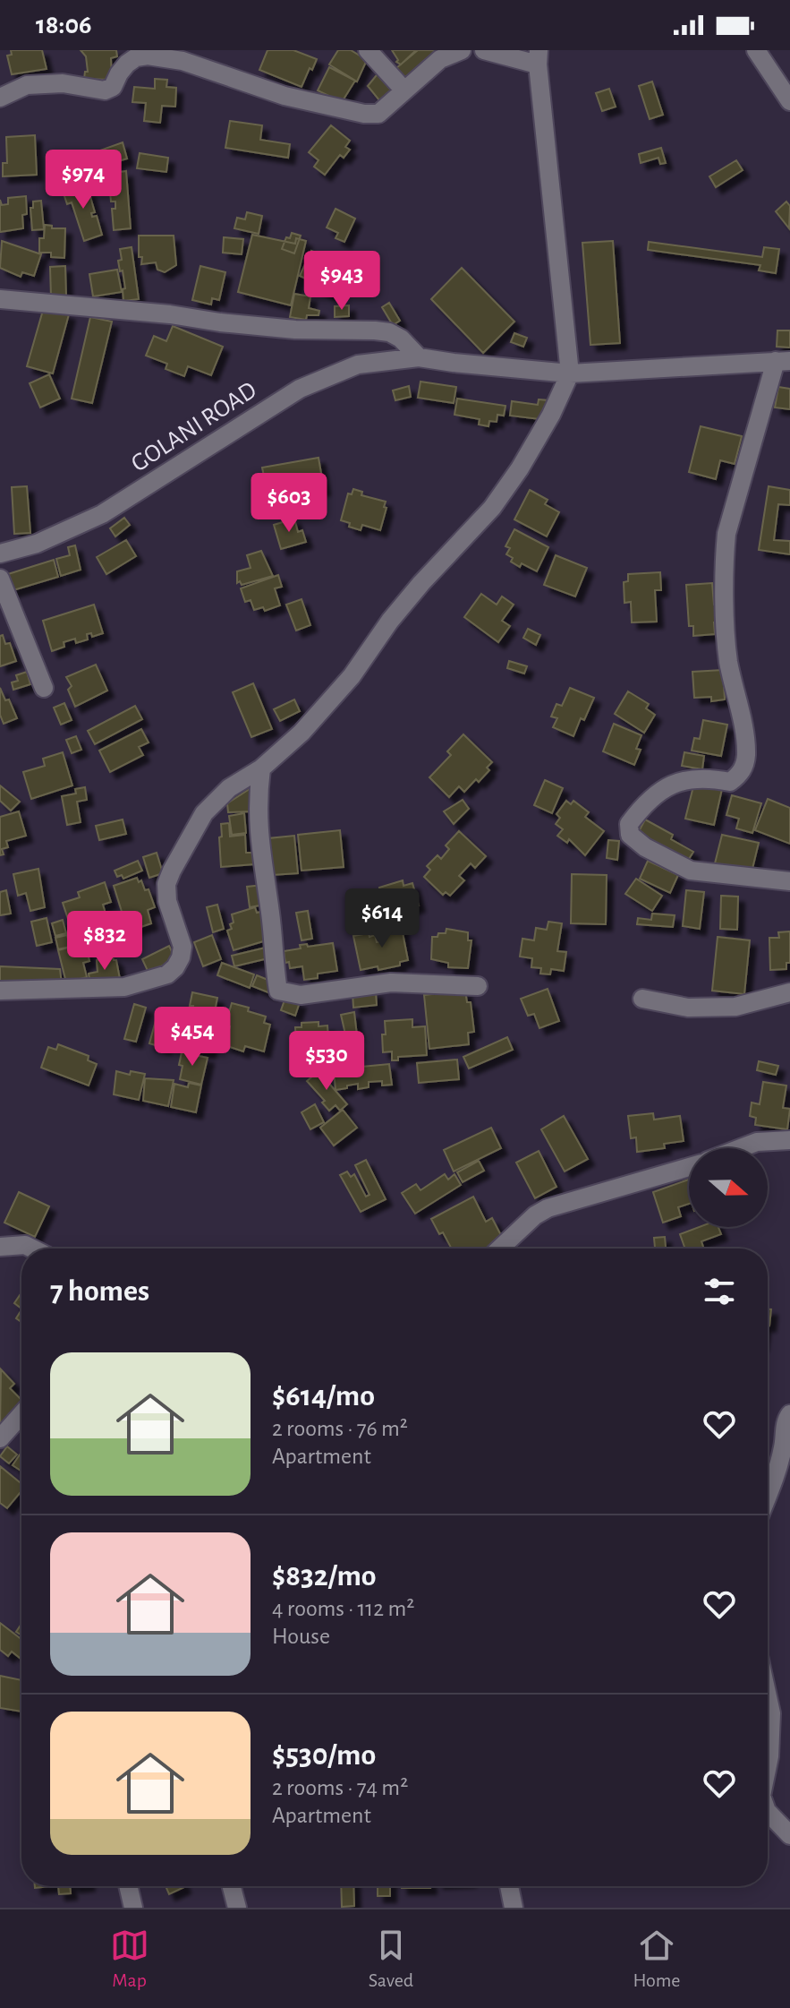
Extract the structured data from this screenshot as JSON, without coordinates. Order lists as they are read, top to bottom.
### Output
{
  "streets": {
    "street": ["GOLANI ROAD"]
  },
  "north": "right",
  "page": {
    "status": "18:06",
    "price": [
      "$974",
      "$943",
      "$603",
      "$614",
      "$832",
      "$454",
      "$530"
    ],
    "heading": "7 homes",
    "list": [
      {
        "name": "$614/mo",
        "note": "2 rooms · 76 m² · Apartment"
      },
      {
        "name": "$832/mo",
        "note": "4 rooms · 112 m² · House"
      },
      {
        "name": "$530/mo",
        "note": "2 rooms · 74 m² · Apartment"
      }
    ],
    "tabs": ["Map", "Saved", "Home"]
  }
}
